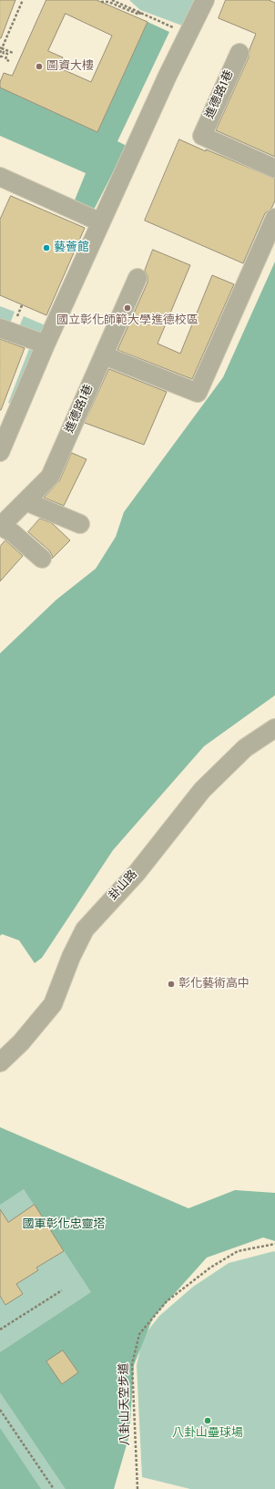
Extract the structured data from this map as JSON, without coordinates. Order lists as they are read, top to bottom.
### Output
{
  "streets": {
    "street": ["進德路1巷", "卦山路"],
    "path": ["八卦山天空步道"]
  },
  "parks": ["國軍彰化忠靈塔"],
  "places": [
    "圖資大樓",
    "藝薈館",
    "國立彰化師範大學進德校區",
    "彰化藝術高中",
    "八卦山壘球場"
  ]
}
